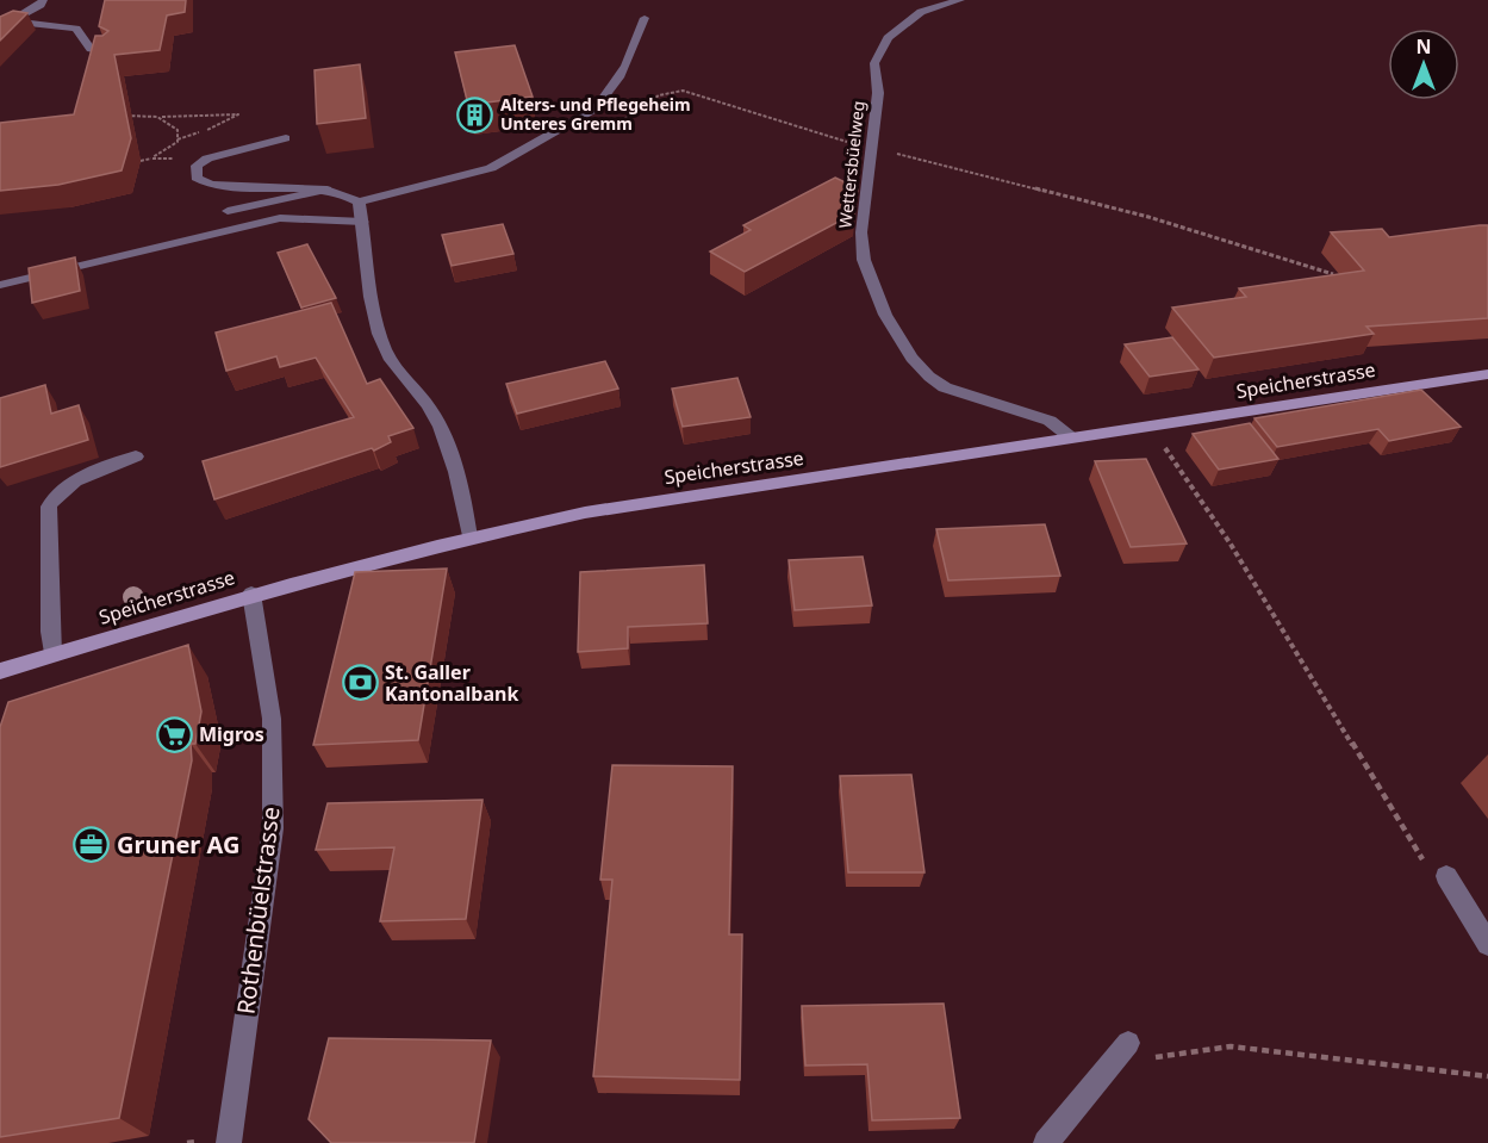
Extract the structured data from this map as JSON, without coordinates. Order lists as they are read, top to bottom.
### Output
{
  "streets": {
    "main road": ["Speicherstrasse"],
    "street": ["Wettersbüelweg", "Rothenbüelstrasse"]
  },
  "crossings": [
    ["Wettersbüelweg", "Speicherstrasse"],
    ["Speicherstrasse", "Rothenbüelstrasse"]
  ],
  "places": {
    "building": ["Alters- und Pflegeheim Unteres Gremm"],
    "bank": ["St. Galler Kantonalbank"],
    "supermarket": ["Migros"],
    "office": ["Gruner AG"]
  },
  "north": "top"
}
